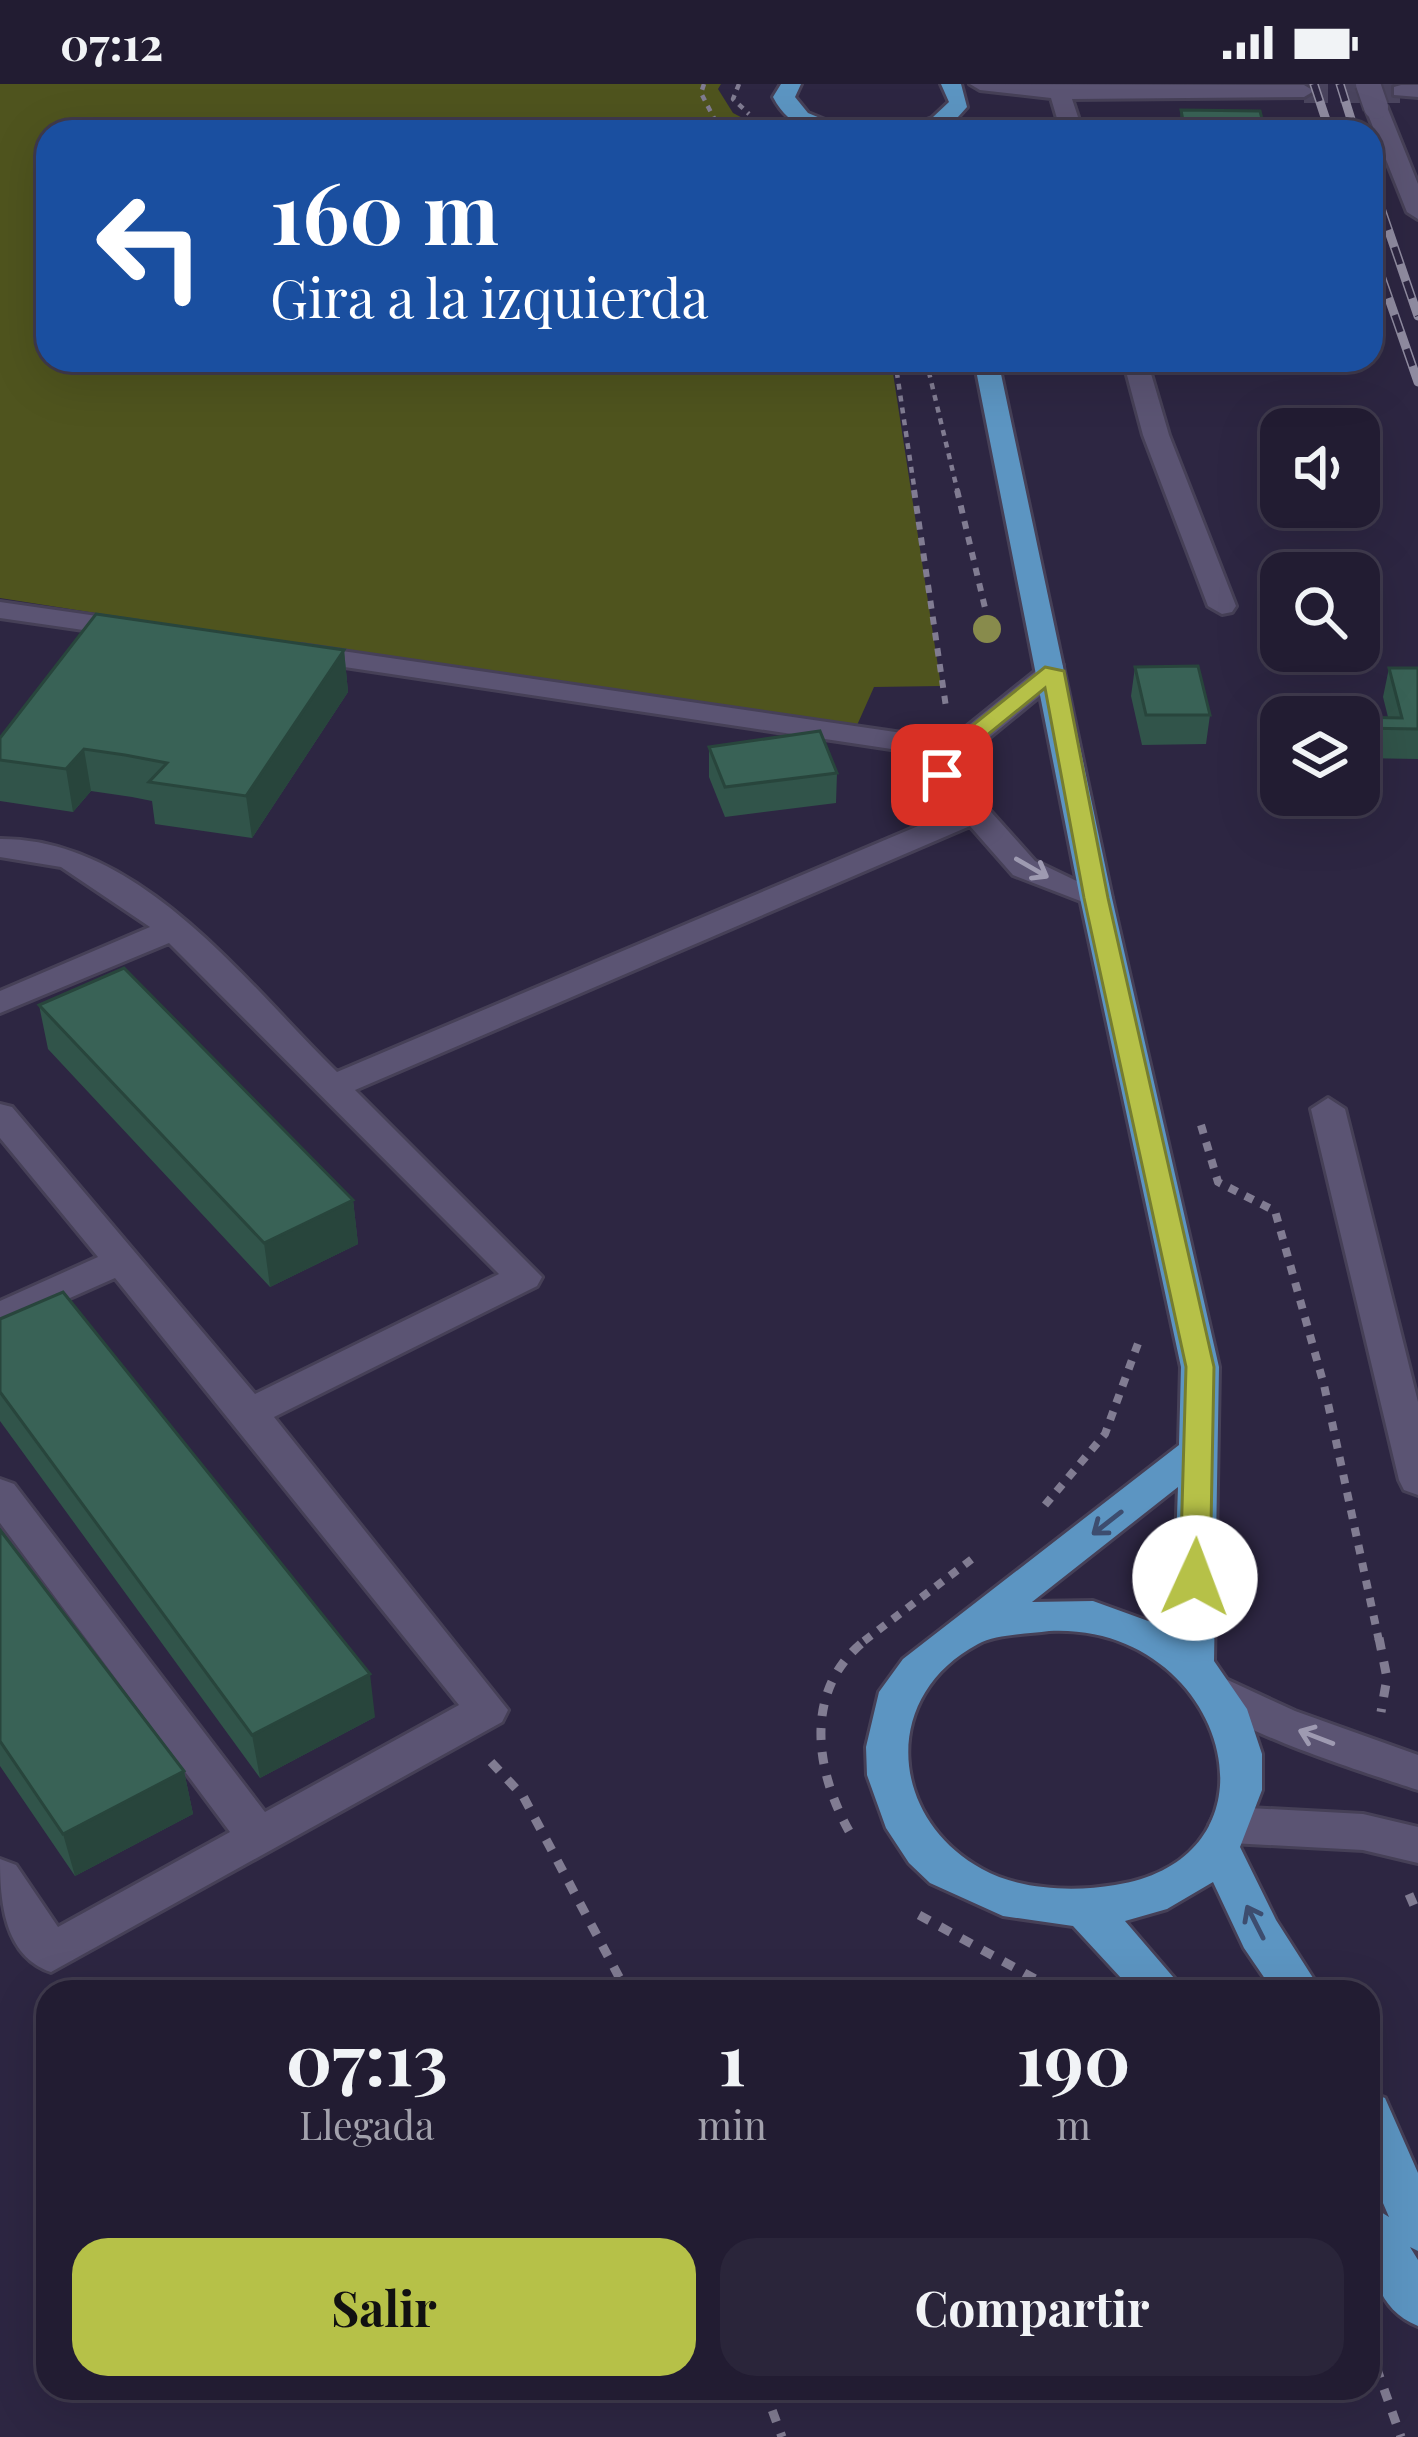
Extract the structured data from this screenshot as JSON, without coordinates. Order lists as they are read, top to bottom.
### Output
{
  "page": {
    "status": "07:12",
    "turn": ["160 m", "Gira a la izquierda"],
    "eta": [
      "07:13",
      "Llegada",
      "1",
      "min",
      "190",
      "m"
    ],
    "buttons": ["Salir", "Compartir"]
  }
}
